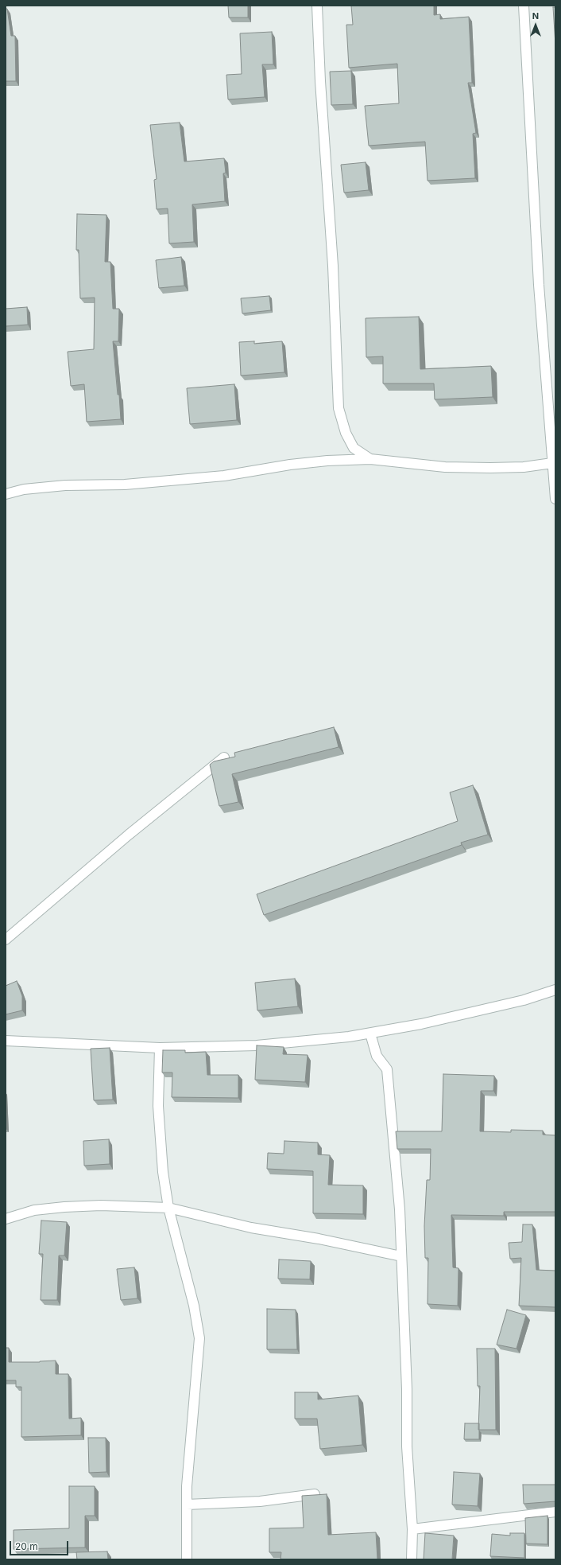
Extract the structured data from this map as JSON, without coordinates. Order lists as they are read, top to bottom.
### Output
{
  "scale_bar": "20 m",
  "north": "top"
}
